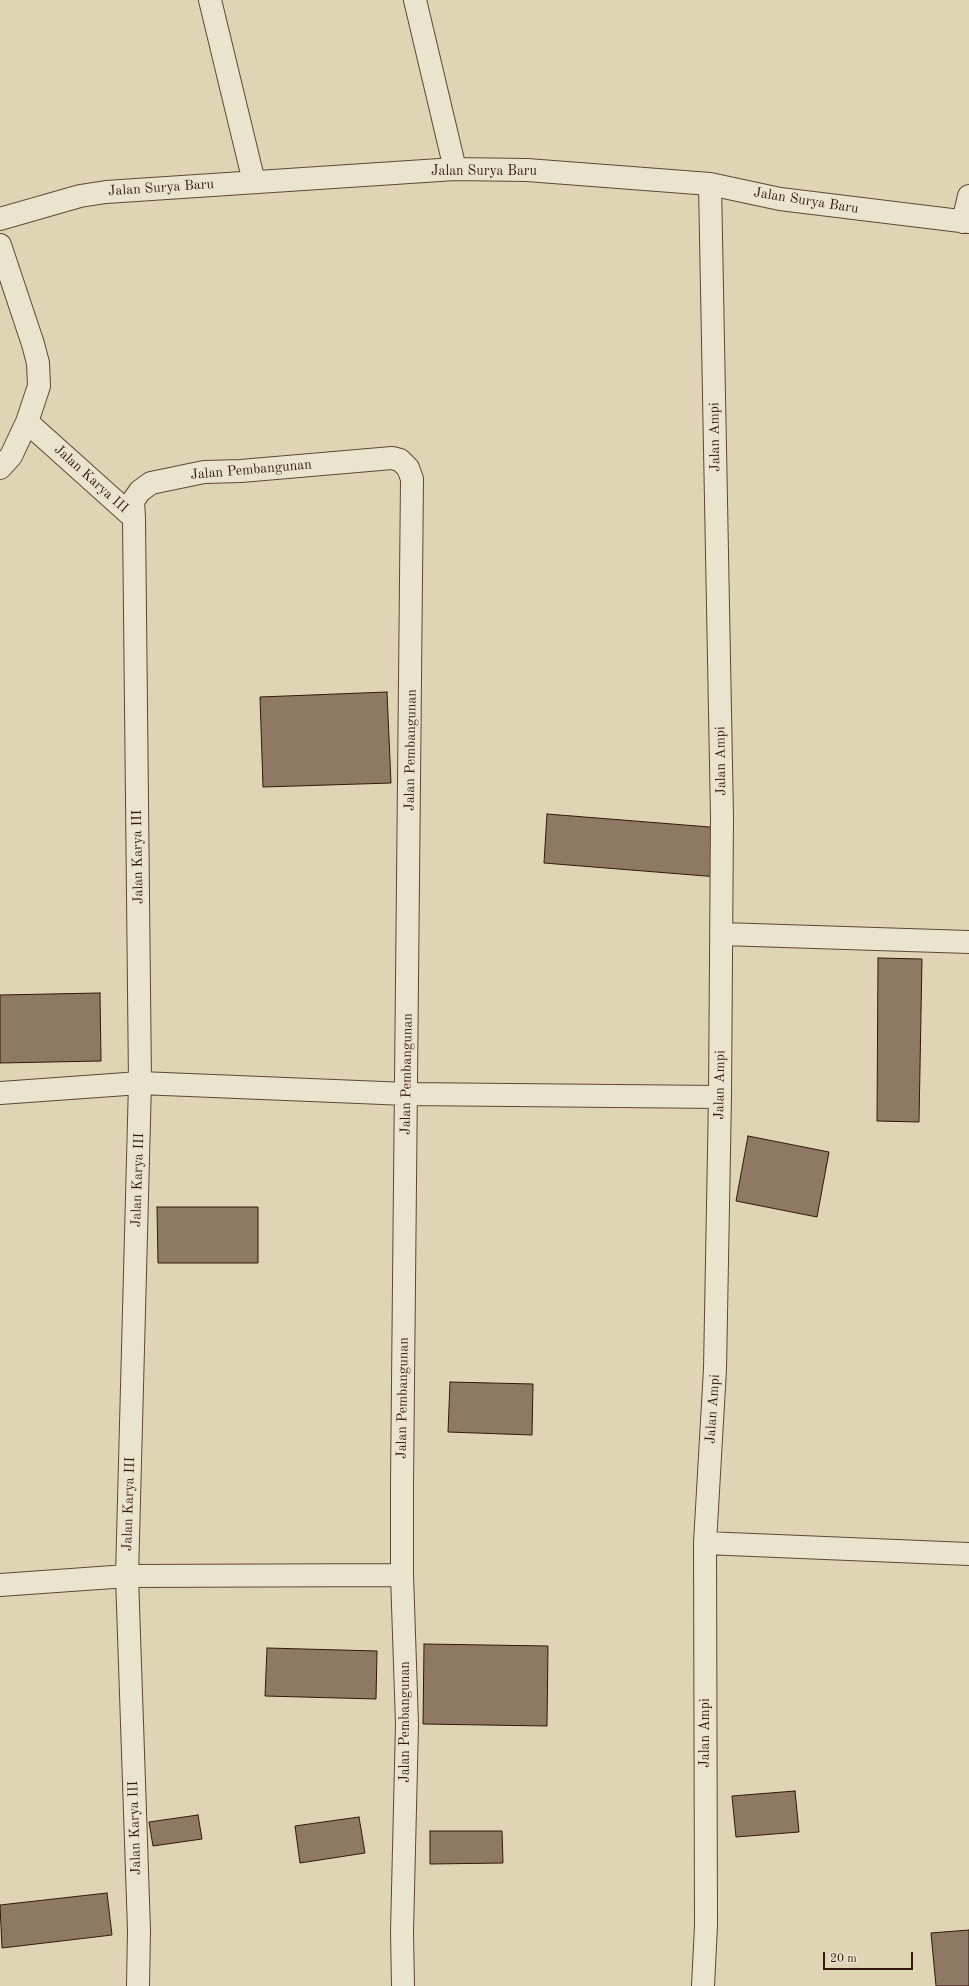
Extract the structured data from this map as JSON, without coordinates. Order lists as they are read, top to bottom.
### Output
{
  "streets": {
    "street": [
      "Jalan Surya Baru",
      "Jalan Ampi",
      "Jalan Pembangunan",
      "Jalan Karya III"
    ]
  },
  "crossings": [
    ["Jalan Surya Baru", "Jalan Ampi"],
    ["Jalan Pembangunan", "Jalan Karya III"]
  ],
  "scale_bar": "20 m"
}
